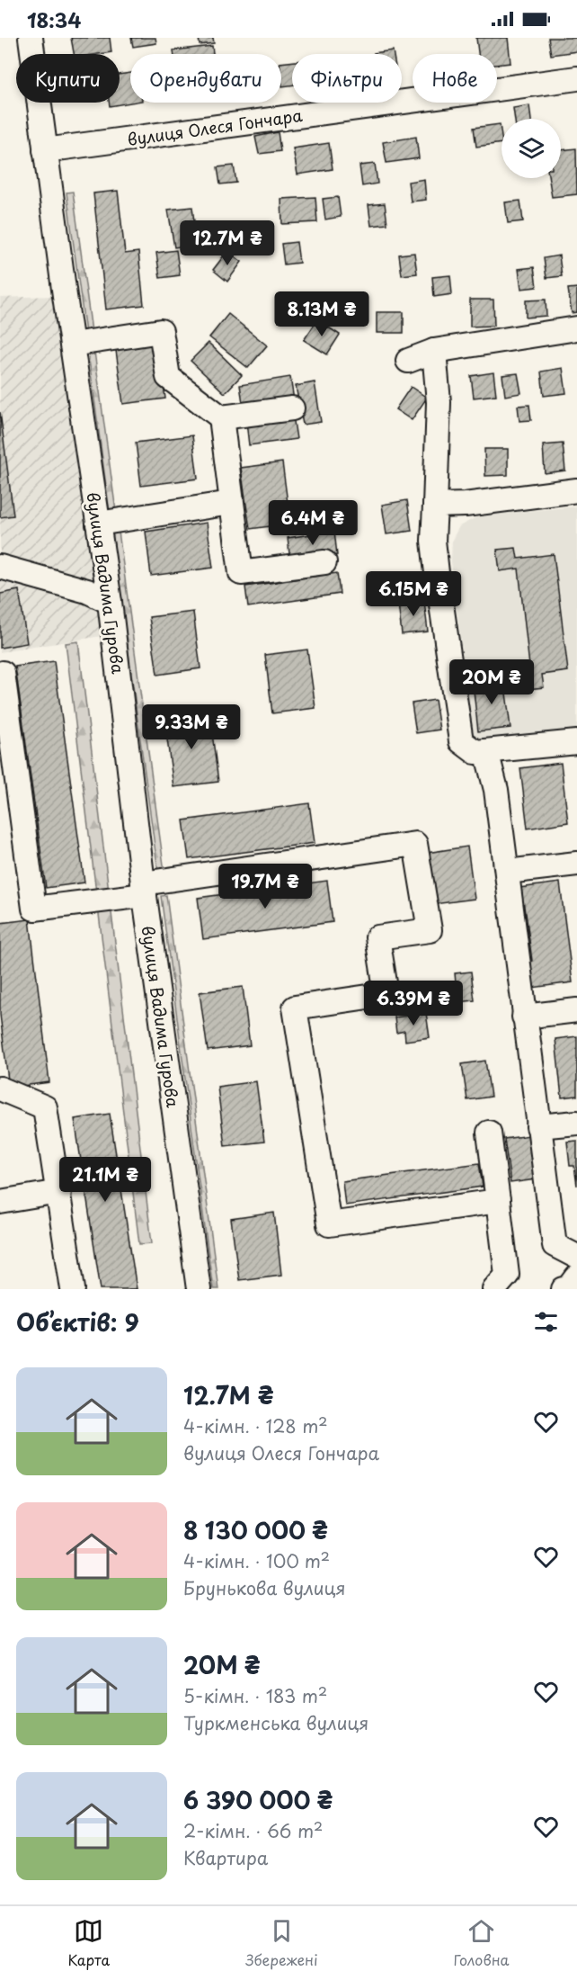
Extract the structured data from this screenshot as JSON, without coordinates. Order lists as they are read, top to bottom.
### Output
{
  "streets": {
    "street": ["вулиця Олеся Гончара", "вулиця Вадима Гурова"]
  },
  "crossings": [
    ["вулиця Олеся Гончара", "вулиця Вадима Гурова"]
  ],
  "page": {
    "status": "18:34",
    "chip": [
      "Купити",
      "Орендувати",
      "Фільтри",
      "Нове"
    ],
    "price": [
      "12.7M ₴",
      "8.13M ₴",
      "6.4M ₴",
      "6.15M ₴",
      "20M ₴",
      "9.33M ₴",
      "19.7M ₴",
      "6.39M ₴",
      "21.1M ₴"
    ],
    "heading": "Об’єктів: 9",
    "list": [
      {
        "name": "12.7M ₴",
        "note": "4-кімн. · 128 m² · вулиця Олеся Гончара"
      },
      {
        "name": "8 130 000 ₴",
        "note": "4-кімн. · 100 m² · Брунькова вулиця"
      },
      {
        "name": "20M ₴",
        "note": "5-кімн. · 183 m² · Туркменська вулиця"
      },
      {
        "name": "6 390 000 ₴",
        "note": "2-кімн. · 66 m² · Квартира"
      }
    ],
    "tabs": ["Карта", "Збережені", "Головна"]
  }
}
